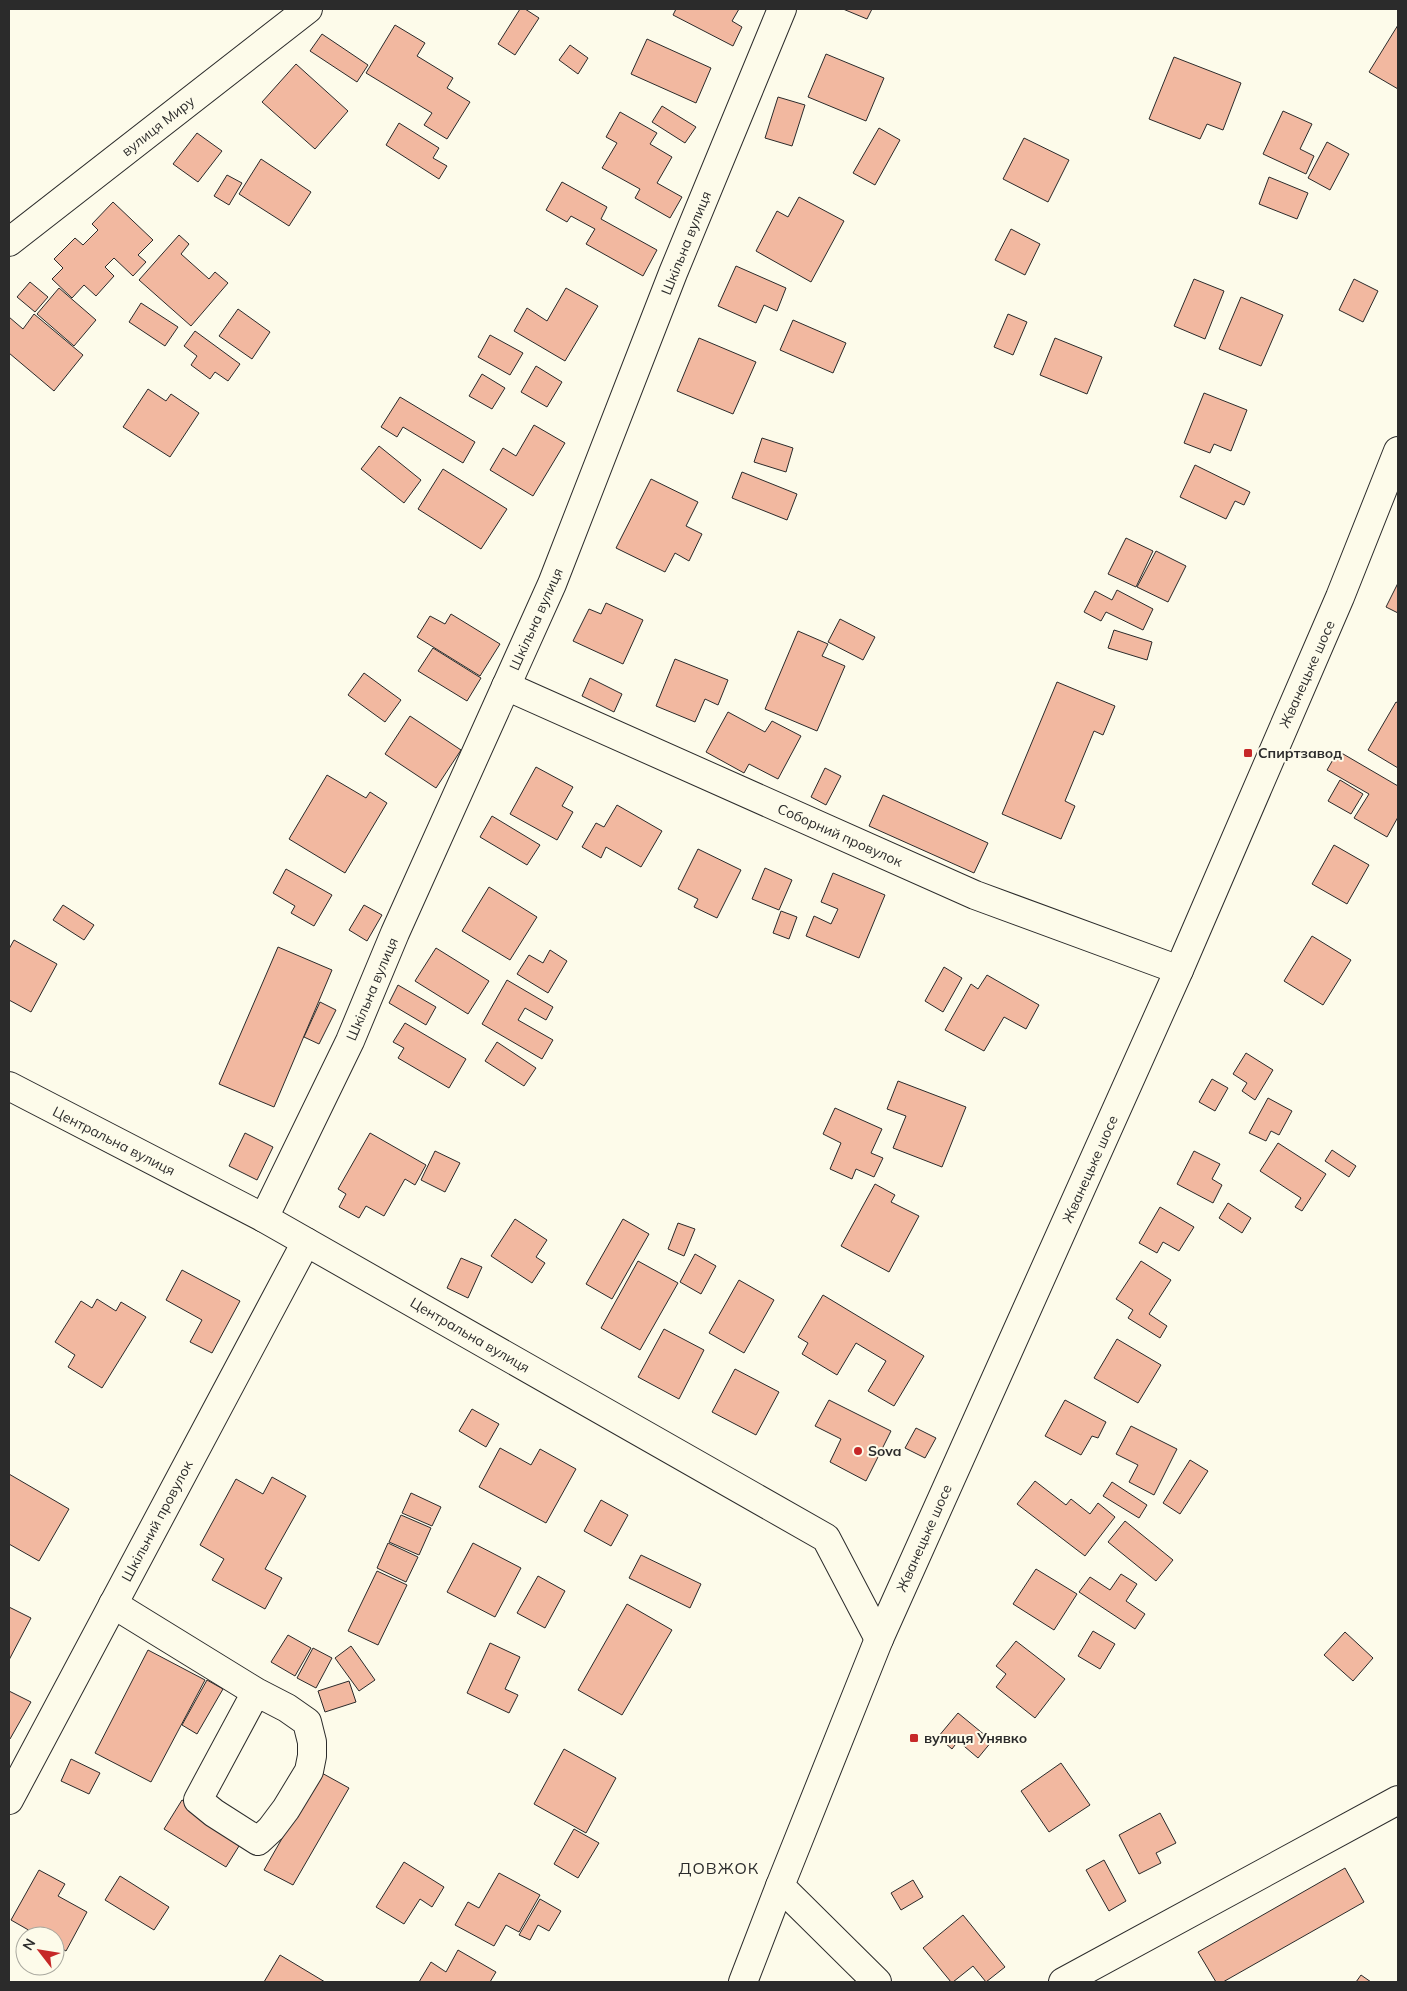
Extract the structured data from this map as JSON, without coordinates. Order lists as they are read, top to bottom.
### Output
{
  "streets": {
    "street": [
      "вулиця Миру",
      "Шкільна вулиця",
      "Жванецьке шосе",
      "Соборний провулок",
      "Центральна вулиця",
      "Шкільний провулок"
    ]
  },
  "crossings": [
    ["Шкільна вулиця", "Соборний провулок"],
    ["Шкільна вулиця", "Центральна вулиця"],
    ["Жванецьке шосе", "Соборний провулок"],
    ["Жванецьке шосе", "Центральна вулиця"],
    ["Центральна вулиця", "Шкільний провулок"]
  ],
  "districts": ["ДОВЖОК"],
  "places": {
    "transit": ["Спиртзавод", "вулиця Унявко"],
    "other": ["Sova"]
  },
  "north": "top left"
}
